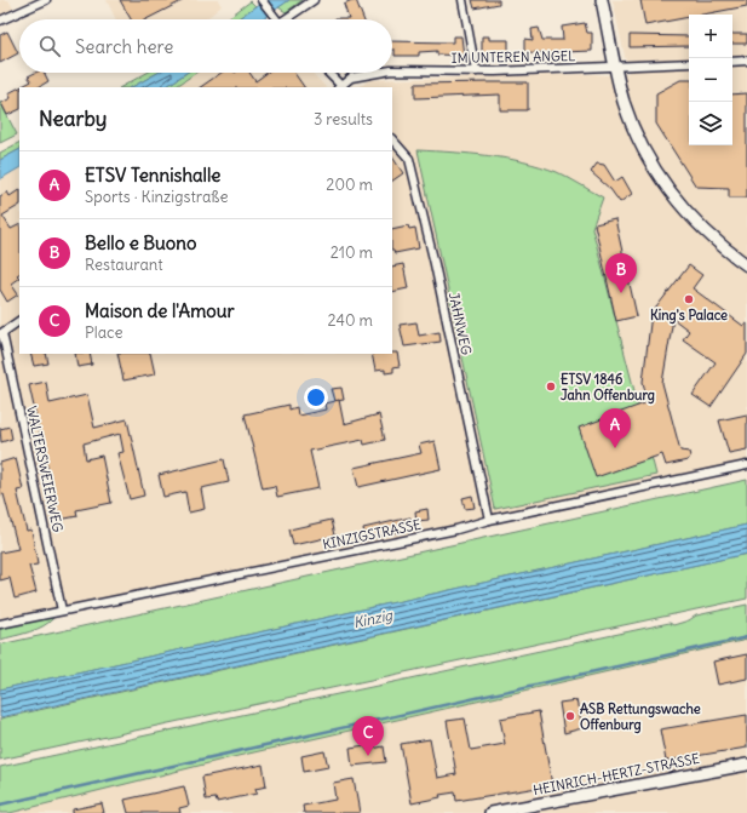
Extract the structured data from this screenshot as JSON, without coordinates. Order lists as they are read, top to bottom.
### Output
{
  "streets": {
    "main road": ["HEINRICH-HERTZ-STRASSE"],
    "street": [
      "IM UNTEREN ANGEL",
      "JAHNWEG",
      "WALTERSWEIERWEG",
      "KINZIGSTRASSE"
    ]
  },
  "crossings": [
    ["JAHNWEG", "KINZIGSTRASSE"],
    ["WALTERSWEIERWEG", "KINZIGSTRASSE"]
  ],
  "water": ["Kinzig"],
  "places": ["King's Palace", "ETSV 1846 Jahn Offenburg", "ASB Rettungswache Offenburg"],
  "page": {
    "map_buttons": ["+", "−"],
    "search": "Search here",
    "heading": ["Nearby", "3 results"],
    "list": [
      {
        "mark": "A",
        "name": "ETSV Tennishalle",
        "note": "Sports · Kinzigstraße",
        "value": "200 m"
      },
      {
        "mark": "B",
        "name": "Bello e Buono",
        "note": "Restaurant",
        "value": "210 m"
      },
      {
        "mark": "C",
        "name": "Maison de l'Amour",
        "note": "Place",
        "value": "240 m"
      }
    ],
    "pins": ["B", "A", "C"]
  }
}
